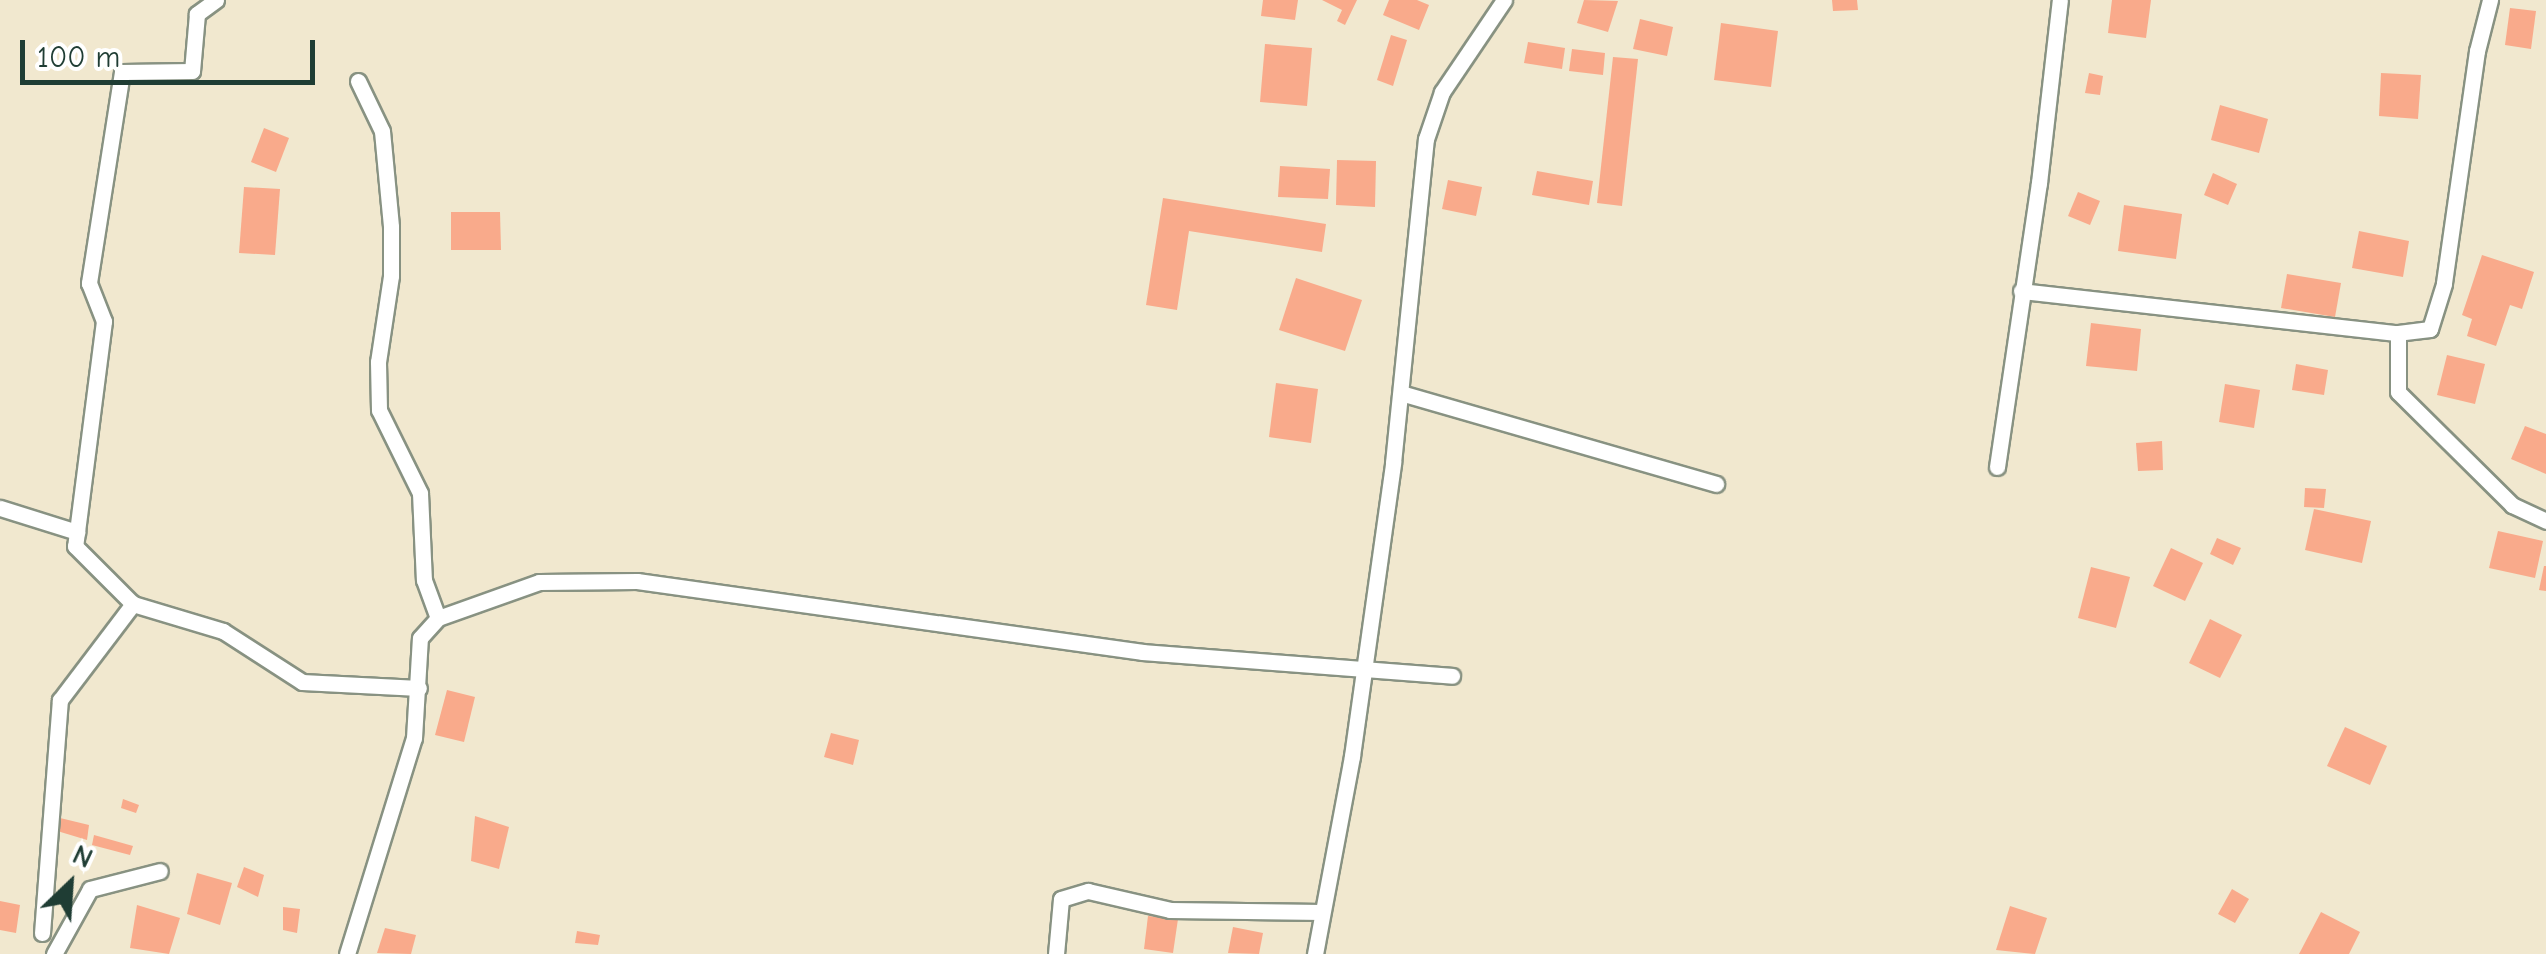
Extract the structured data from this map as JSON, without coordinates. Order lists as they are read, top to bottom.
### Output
{
  "scale_bar": "100 m",
  "north": "top right"
}
